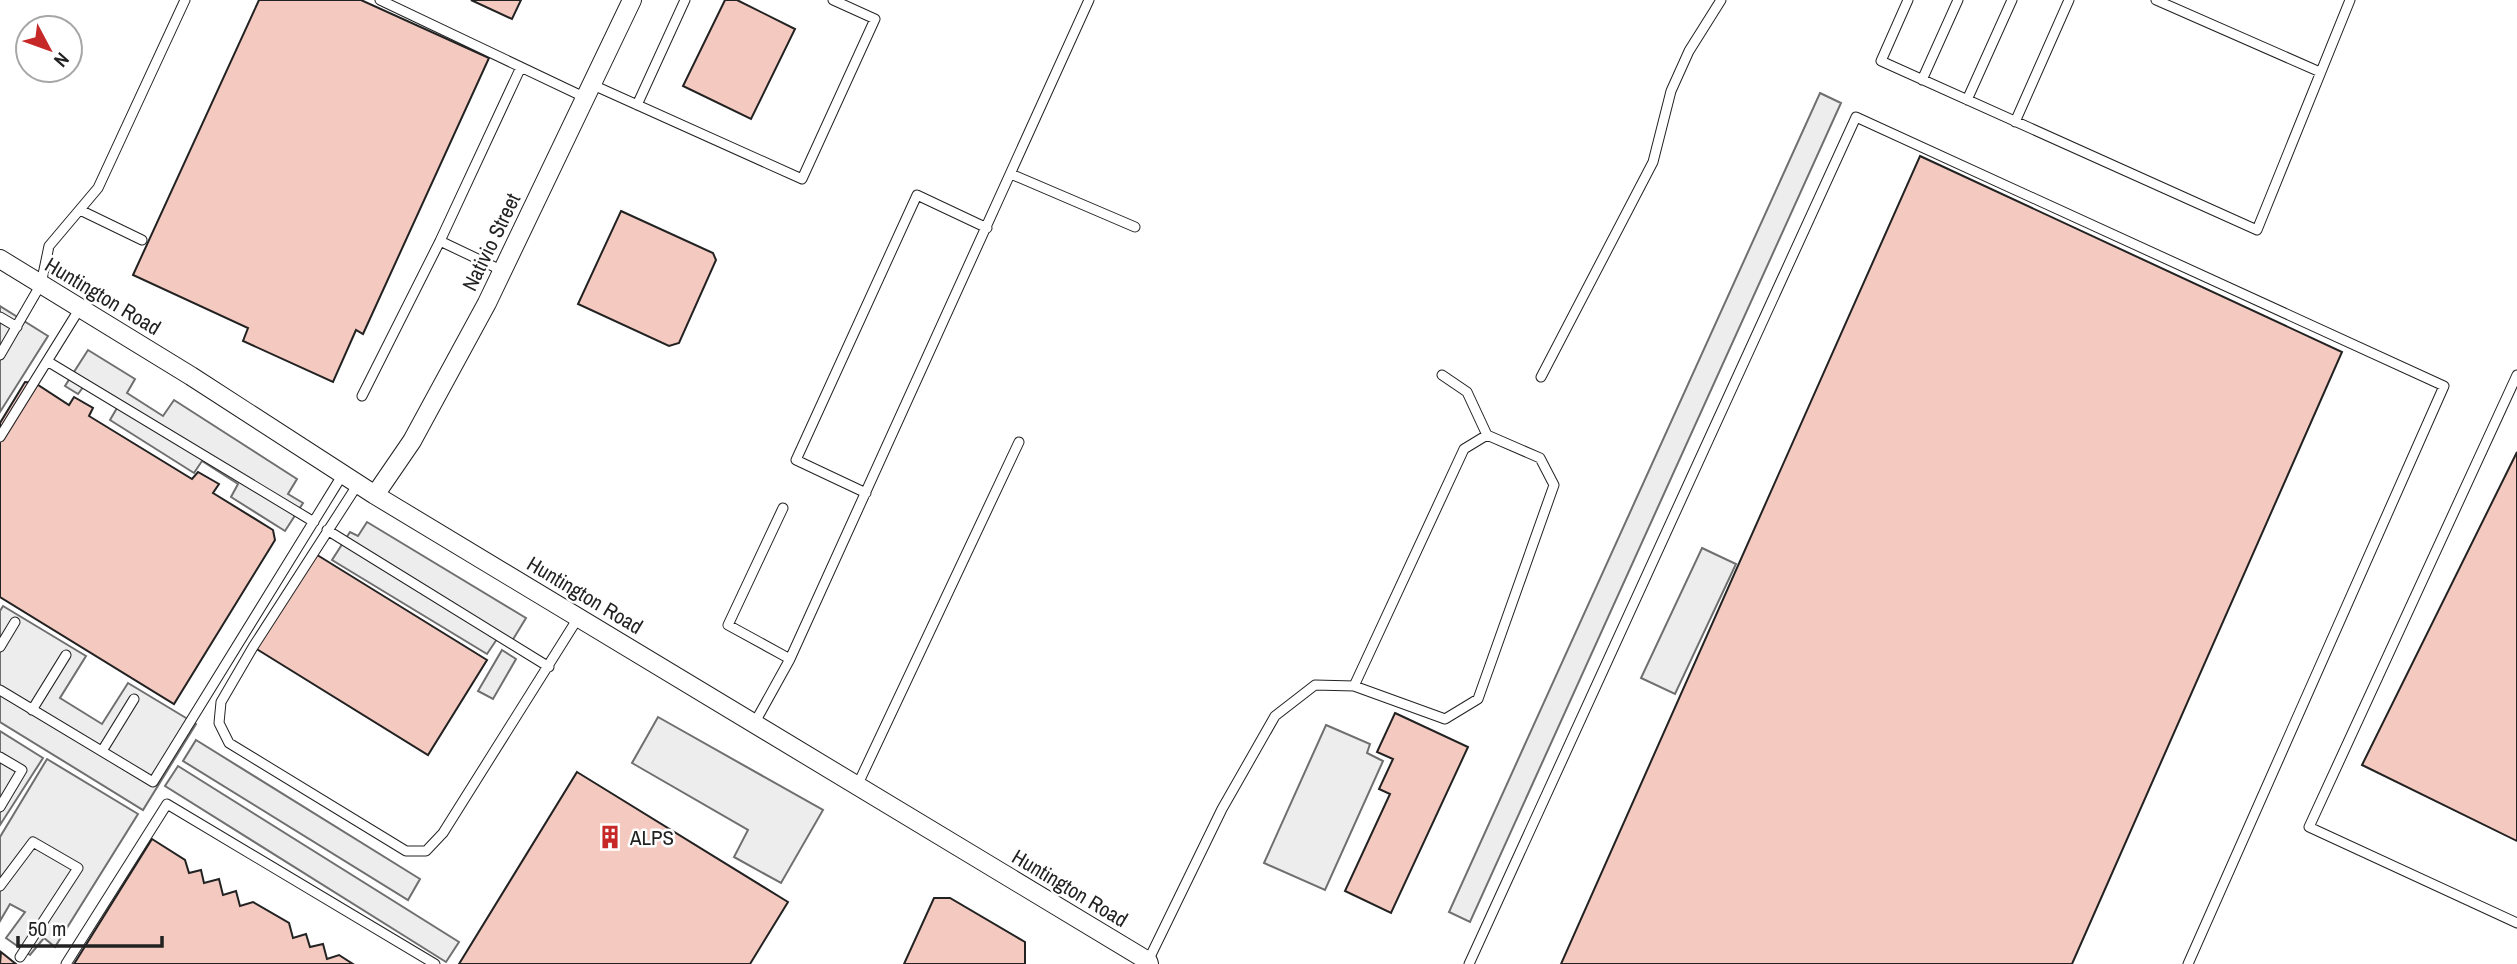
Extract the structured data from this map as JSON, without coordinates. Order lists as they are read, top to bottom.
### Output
{
  "streets": {
    "street": ["Nativio Street", "Huntington Road"]
  },
  "crossings": [
    ["Nativio Street", "Huntington Road"]
  ],
  "places": {
    "building": ["ALPS"]
  },
  "scale_bar": "50 m",
  "north": "bottom right"
}
